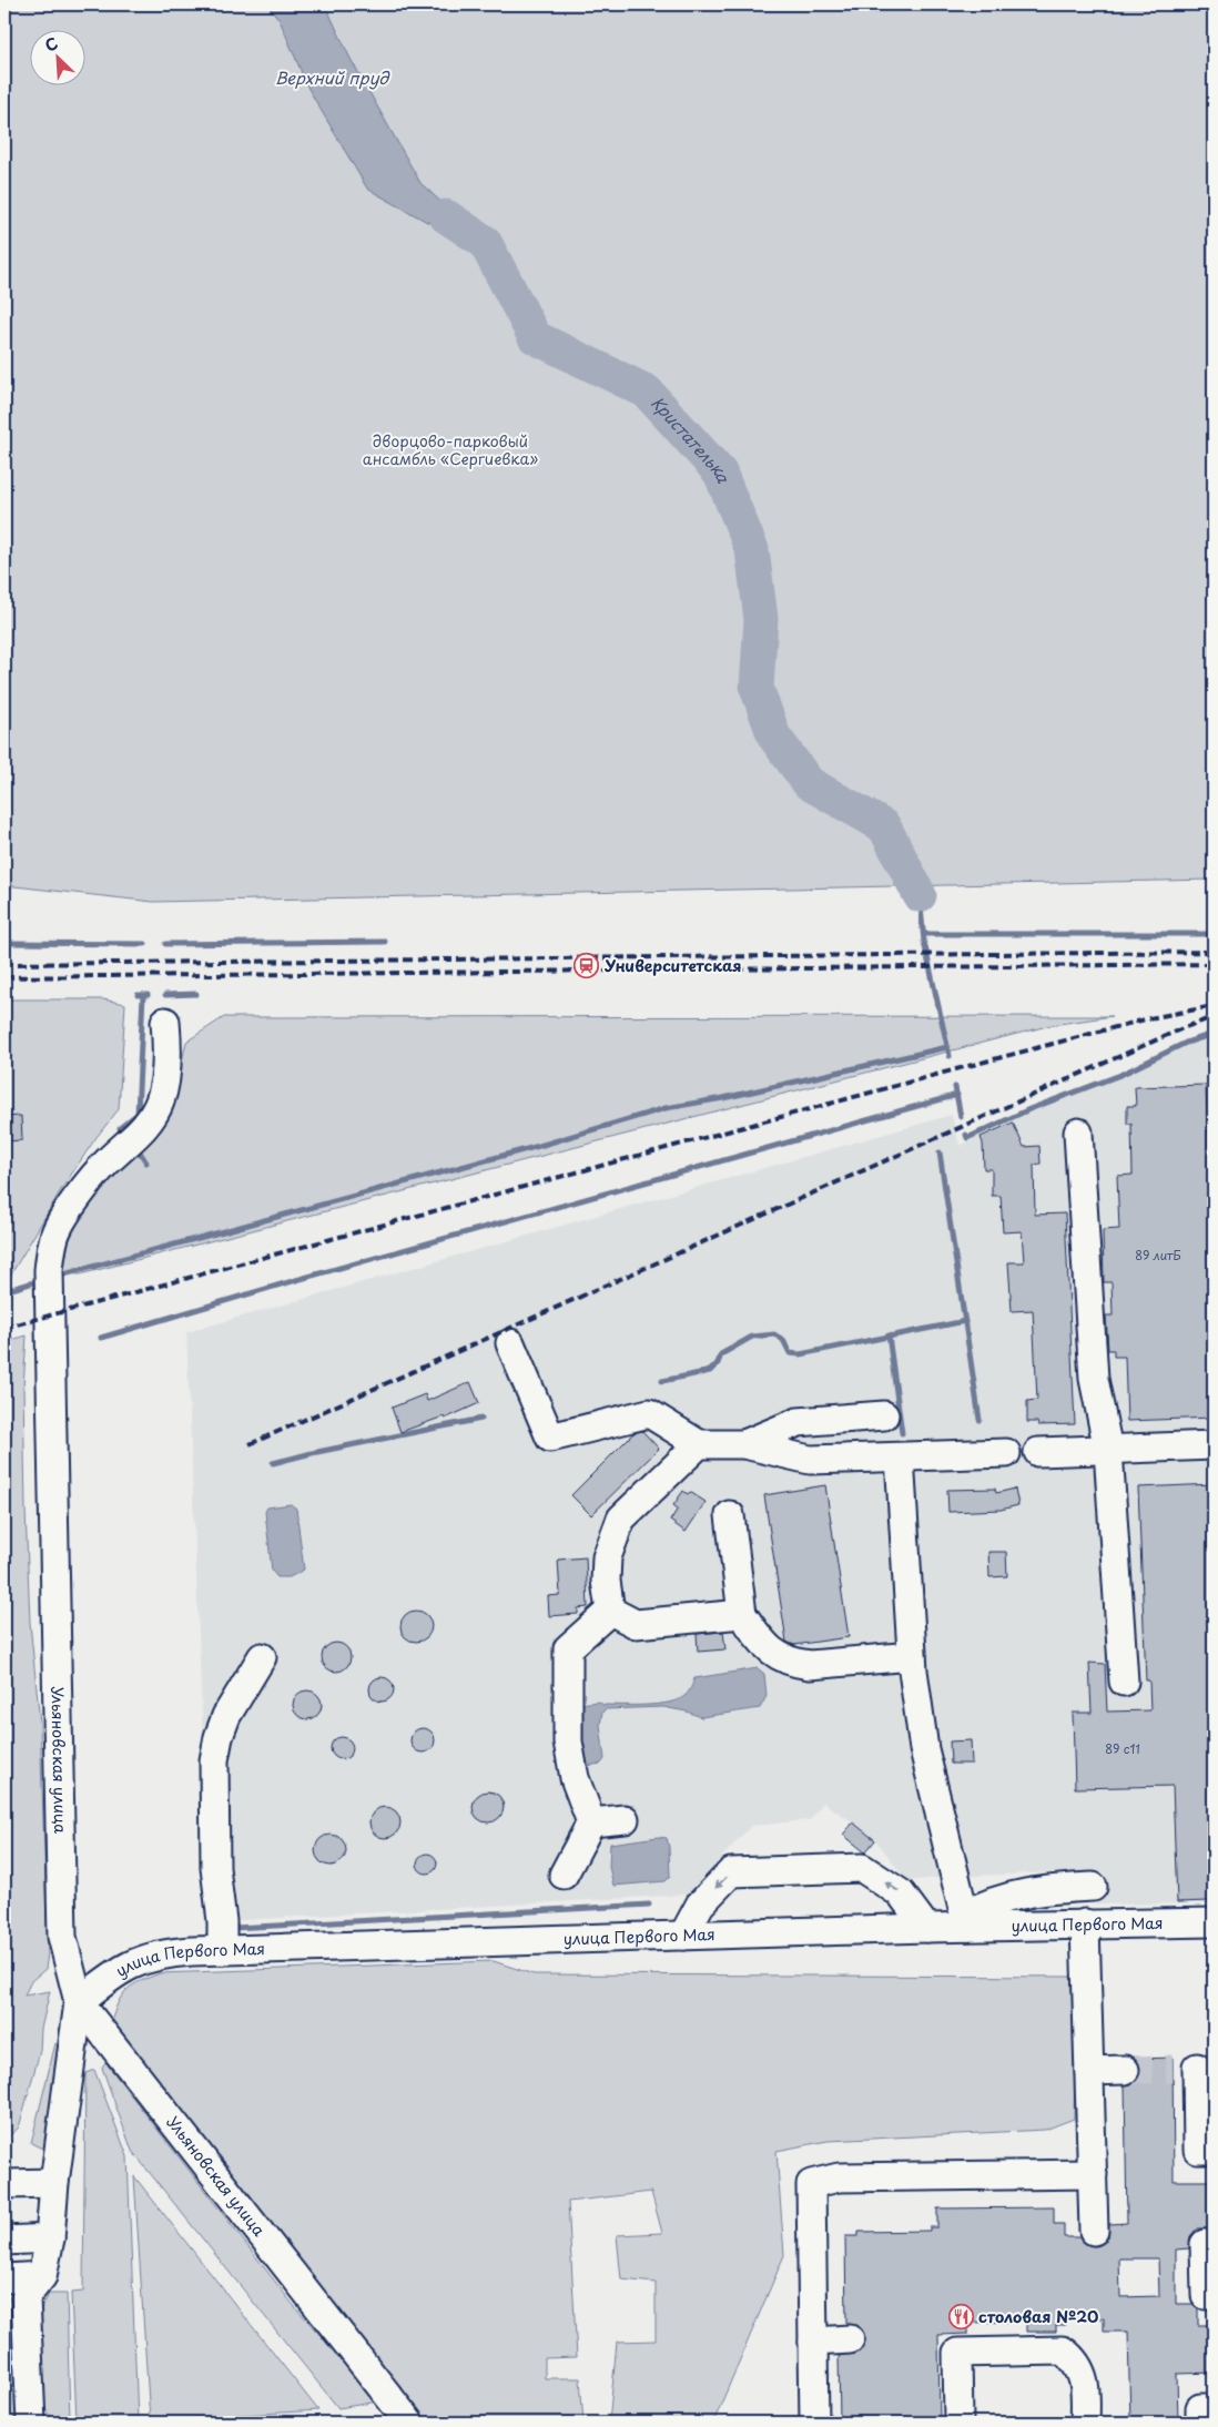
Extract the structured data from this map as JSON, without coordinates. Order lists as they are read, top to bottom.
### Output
{
  "streets": {
    "street": ["Ульяновская улица", "улица Первого Мая"]
  },
  "crossings": [
    ["Ульяновская улица", "улица Первого Мая"]
  ],
  "water": ["Верхний пруд", "Кристателька"],
  "parks": ["дворцово-парковый ансамбль «Сергиевка»"],
  "places": {
    "station": ["Университетская"],
    "restaurant": ["столовая №20"]
  },
  "house_numbers": ["89 литБ", "89 с11"],
  "north": "top left"
}
